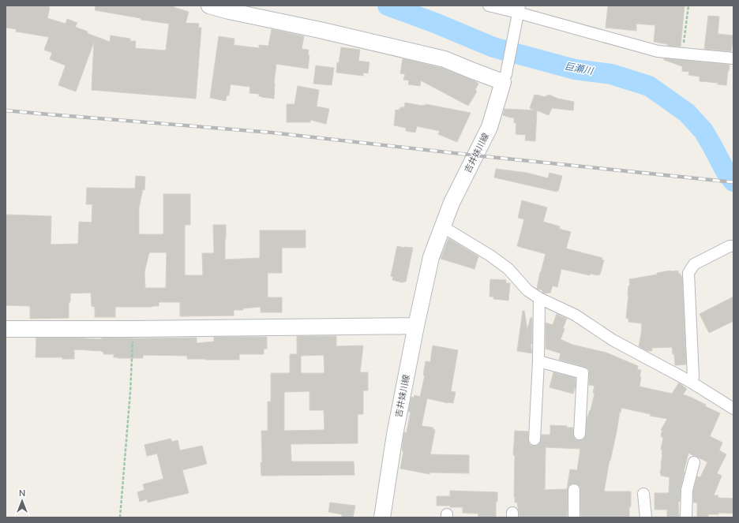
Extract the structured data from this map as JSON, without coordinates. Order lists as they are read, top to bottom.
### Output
{
  "streets": {
    "main road": ["吉井妹川線"]
  },
  "water": ["巨瀬川"],
  "north": "top"
}
